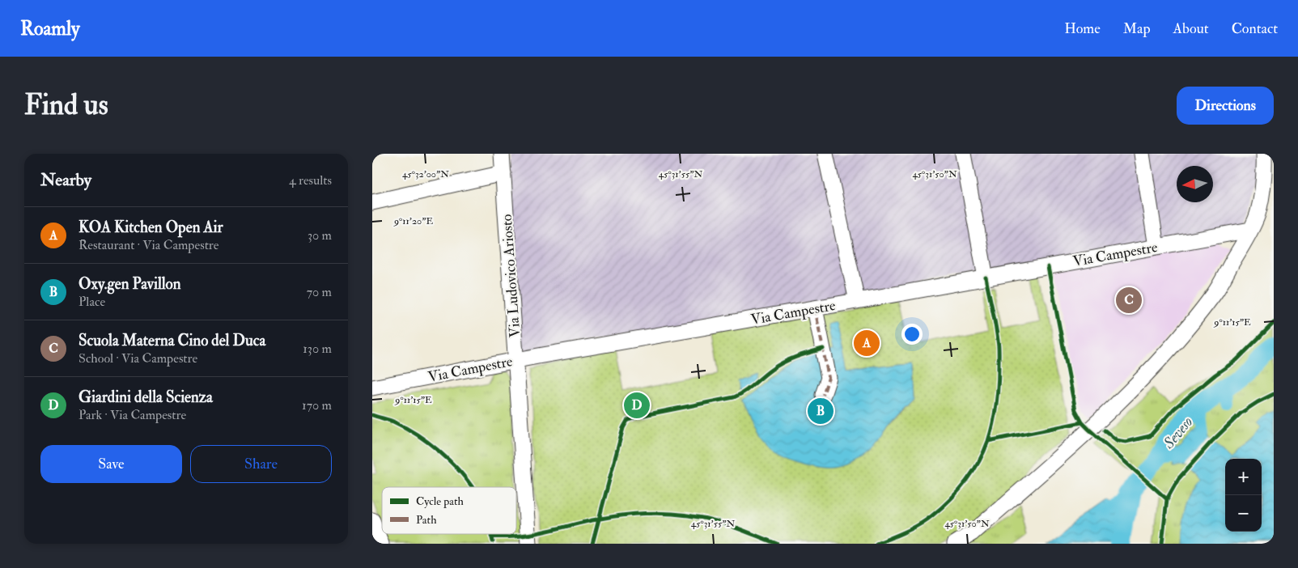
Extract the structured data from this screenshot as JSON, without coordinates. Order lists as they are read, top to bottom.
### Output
{
  "streets": {
    "street": ["Via Campestre", "Via Ludovico Ariosto"]
  },
  "crossings": [
    ["Via Campestre", "Via Ludovico Ariosto"]
  ],
  "water": ["Seveso"],
  "legend": ["Cycle path", "Path"],
  "north": "left",
  "page": {
    "header": "Roamly",
    "nav": [
      "Home",
      "Map",
      "About",
      "Contact"
    ],
    "buttons": [
      "Directions",
      ["Save", "Share"]
    ],
    "title": "Find us",
    "heading": ["Nearby", "4 results"],
    "list": [
      {
        "mark": "A",
        "name": "KOA Kitchen Open Air",
        "note": "Restaurant · Via Campestre",
        "value": "30 m"
      },
      {
        "mark": "B",
        "name": "Oxy.gen Pavillon",
        "note": "Place",
        "value": "70 m"
      },
      {
        "mark": "C",
        "name": "Scuola Materna Cino del Duca",
        "note": "School · Via Campestre",
        "value": "130 m"
      },
      {
        "mark": "D",
        "name": "Giardini della Scienza",
        "note": "Park · Via Campestre",
        "value": "170 m"
      }
    ],
    "pins": [
      "C",
      "A",
      "D",
      "B"
    ],
    "map_buttons": ["+", "−"]
  },
  "coordinates": [
    "45°32'00\"N",
    "45°31'55\"N",
    "45°31'50\"N",
    "9°11'20\"E",
    "9°11'15\"E"
  ]
}
